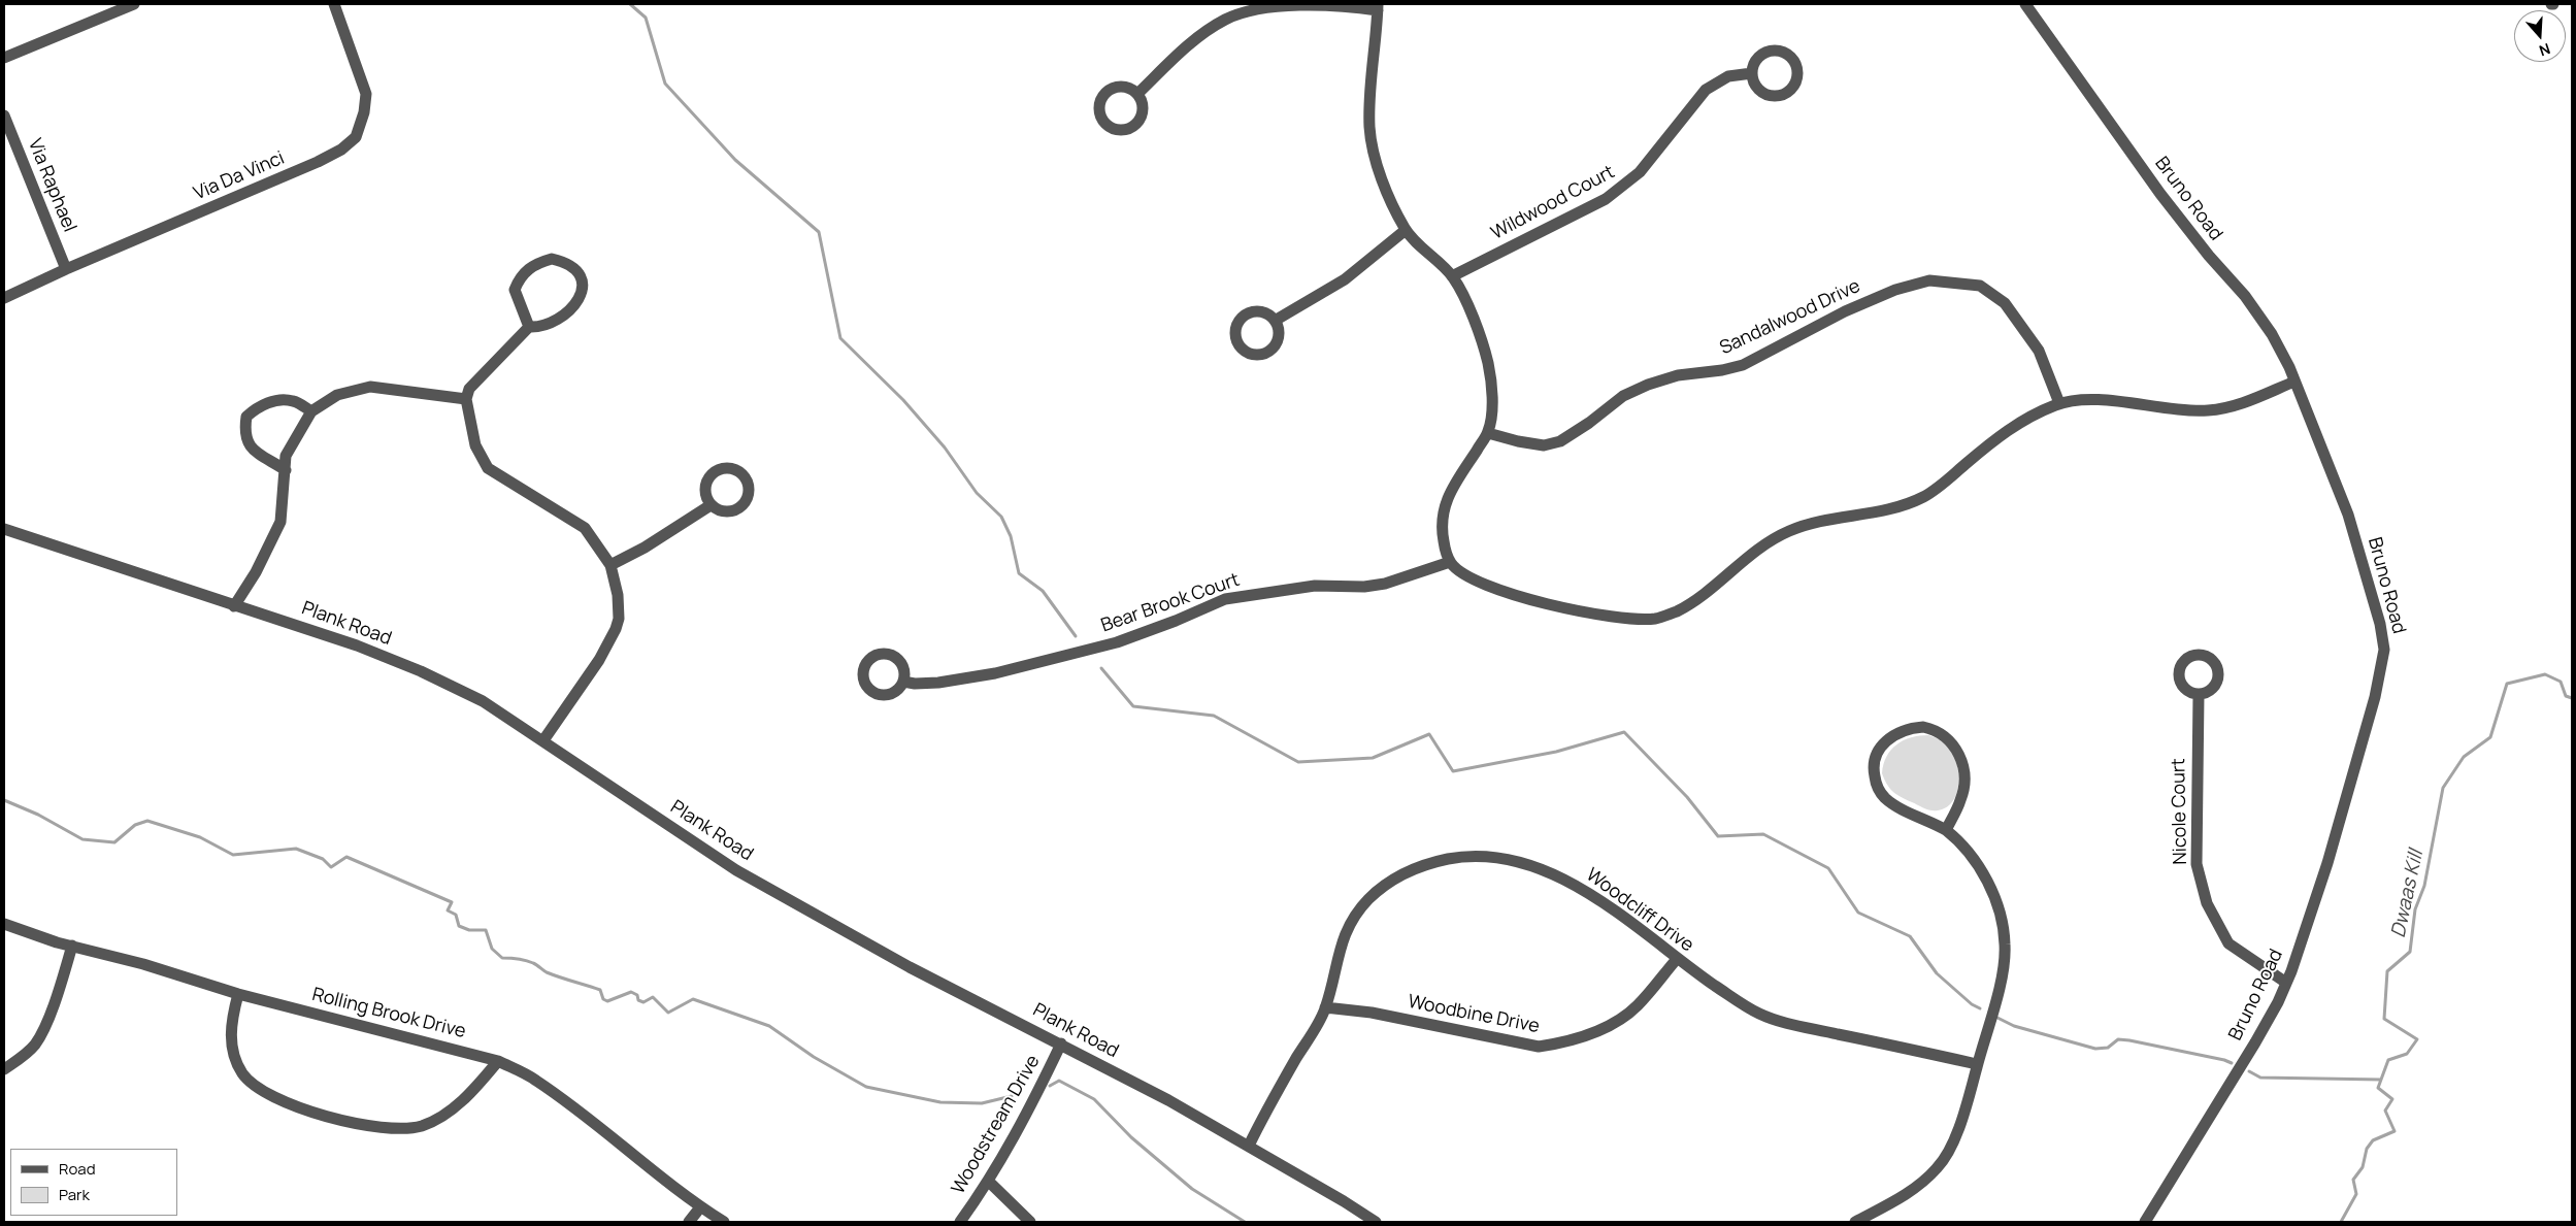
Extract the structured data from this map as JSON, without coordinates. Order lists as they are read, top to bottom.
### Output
{
  "streets": {
    "street": [
      "Via Da Vinci",
      "Via Raphael",
      "Bruno Road",
      "Wildwood Court",
      "Sandalwood Drive",
      "Bear Brook Court",
      "Plank Road",
      "Nicole Court",
      "Woodcliff Drive",
      "Rolling Brook Drive",
      "Woodbine Drive",
      "Woodstream Drive"
    ]
  },
  "crossings": [
    ["Via Da Vinci", "Via Raphael"],
    ["Bruno Road", "Nicole Court"],
    ["Plank Road", "Woodcliff Drive"],
    ["Plank Road", "Woodstream Drive"],
    ["Woodcliff Drive", "Woodbine Drive"]
  ],
  "water": ["Dwaas Kill"],
  "legend": ["Road", "Park"],
  "north": "bottom"
}
